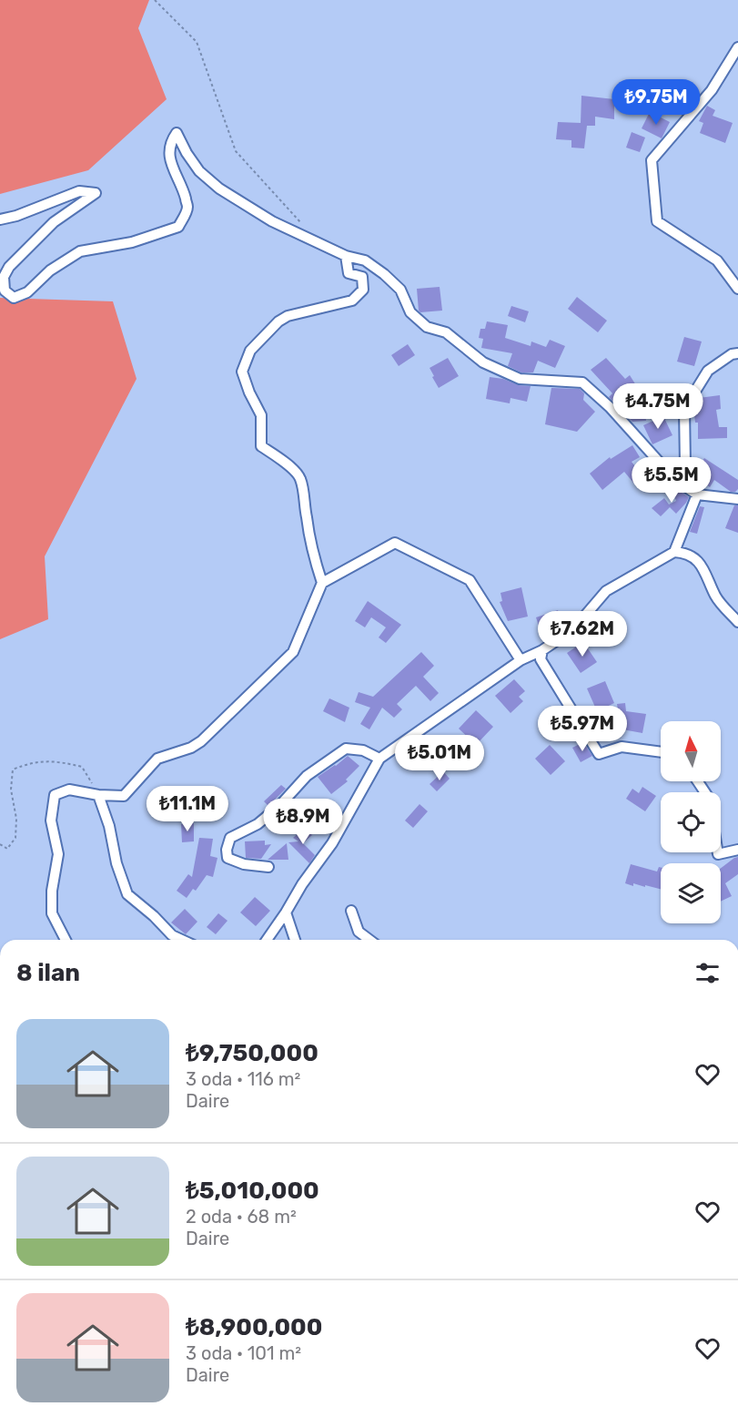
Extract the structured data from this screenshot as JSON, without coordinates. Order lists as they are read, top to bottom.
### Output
{
  "north": "top",
  "page": {
    "price": [
      "₺9.75M",
      "₺4.75M",
      "₺5.5M",
      "₺7.62M",
      "₺5.97M",
      "₺5.01M",
      "₺11.1M",
      "₺8.9M"
    ],
    "heading": "8 ilan",
    "list": [
      {
        "name": "₺9,750,000",
        "note": "3 oda · 116 m² · Daire"
      },
      {
        "name": "₺5,010,000",
        "note": "2 oda · 68 m² · Daire"
      },
      {
        "name": "₺8,900,000",
        "note": "3 oda · 101 m² · Daire"
      }
    ]
  }
}
